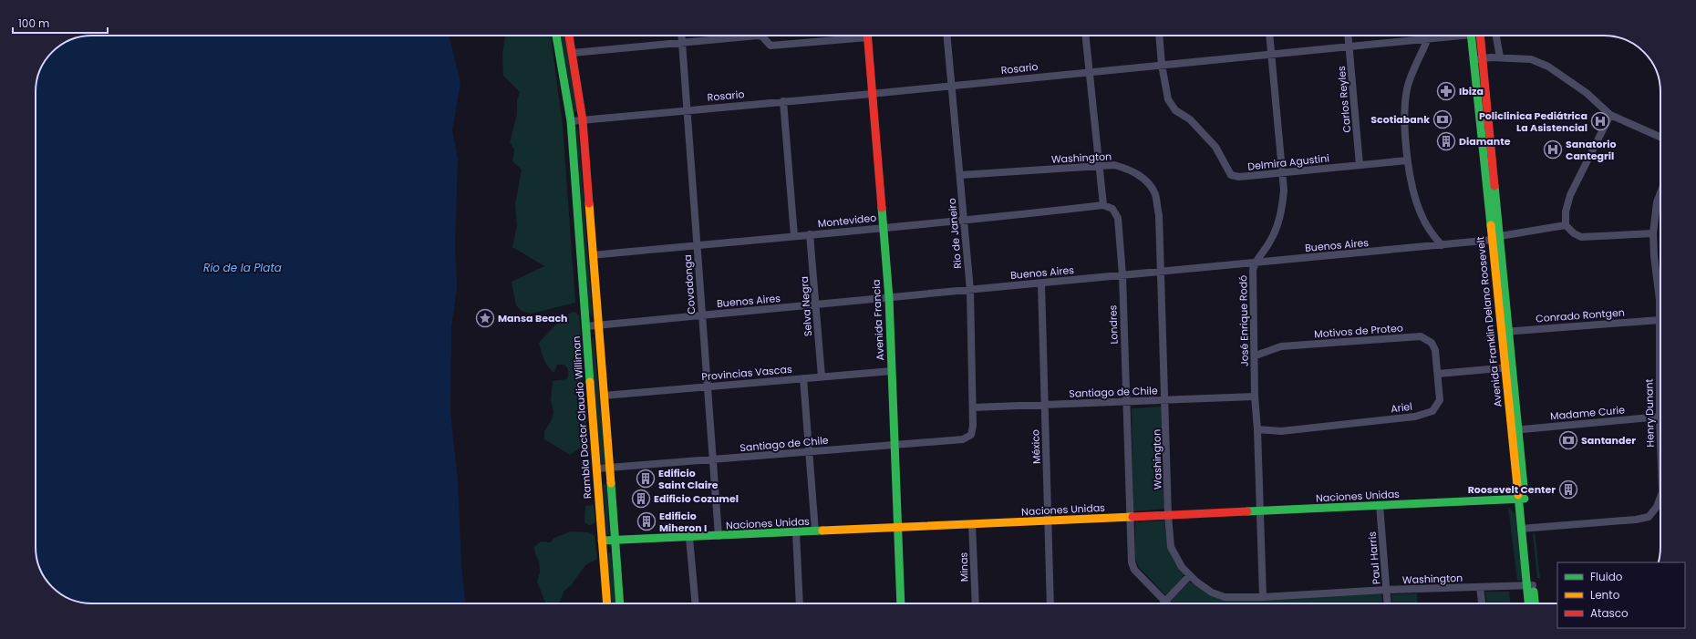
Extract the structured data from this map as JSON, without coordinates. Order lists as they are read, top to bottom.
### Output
{
  "streets": {
    "main road": [
      "Avenida Francia",
      "Avenida Franklin Delano Roosevelt",
      "Rambla Doctor Claudio Williman",
      "Naciones Unidas"
    ],
    "street": [
      "Rosario",
      "Carlos Reyles",
      "Washington",
      "Delmira Agustini",
      "Montevideo",
      "Rio de Janeiro",
      "Buenos Aires",
      "Covadonga",
      "Selva Negra",
      "Conrado Rontgen",
      "José Enrique Rodó",
      "Londres",
      "Motivos de Proteo",
      "Provincias Vascas",
      "Santiago de Chile",
      "Ariel",
      "Madame Curie",
      "Henry Dunant",
      "México",
      "Paul Harris",
      "Minas"
    ]
  },
  "crossings": [
    ["Rosario", "Carlos Reyles"],
    ["Rosario", "Delmira Agustini"],
    ["Rosario", "Rio de Janeiro"],
    ["Rosario", "Covadonga"],
    ["Rosario", "Avenida Francia"],
    ["Rosario", "José Enrique Rodó"],
    ["Rosario", "Rambla Doctor Claudio Williman"],
    ["Carlos Reyles", "Delmira Agustini"],
    ["Washington", "Rio de Janeiro"],
    ["Washington", "Buenos Aires"],
    ["Washington", "José Enrique Rodó"],
    ["Washington", "Avenida Franklin Delano Roosevelt"],
    ["Washington", "Santiago de Chile"],
    ["Washington", "Naciones Unidas"],
    ["Washington", "Paul Harris"],
    ["Delmira Agustini", "José Enrique Rodó"],
    ["Montevideo", "Rio de Janeiro"],
    ["Montevideo", "Covadonga"],
    ["Montevideo", "Selva Negra"],
    ["Montevideo", "Avenida Francia"],
    ["Montevideo", "Londres"],
    ["Rio de Janeiro", "Buenos Aires"],
    ["Rio de Janeiro", "Santiago de Chile"],
    ["Buenos Aires", "Covadonga"],
    ["Buenos Aires", "Selva Negra"],
    ["Buenos Aires", "Avenida Francia"],
    ["Buenos Aires", "José Enrique Rodó"],
    ["Buenos Aires", "Avenida Franklin Delano Roosevelt"],
    ["Buenos Aires", "Londres"],
    ["Buenos Aires", "Rambla Doctor Claudio Williman"],
    ["Buenos Aires", "México"],
    ["Covadonga", "Provincias Vascas"],
    ["Covadonga", "Santiago de Chile"],
    ["Covadonga", "Naciones Unidas"],
    ["Selva Negra", "Provincias Vascas"],
    ["Conrado Rontgen", "Avenida Franklin Delano Roosevelt"],
    ["Conrado Rontgen", "Henry Dunant"],
    ["Avenida Francia", "Provincias Vascas"],
    ["Avenida Francia", "Santiago de Chile"],
    ["Avenida Francia", "Naciones Unidas"],
    ["José Enrique Rodó", "Motivos de Proteo"],
    ["José Enrique Rodó", "Santiago de Chile"],
    ["José Enrique Rodó", "Ariel"],
    ["José Enrique Rodó", "Naciones Unidas"],
    ["Avenida Franklin Delano Roosevelt", "Madame Curie"],
    ["Avenida Franklin Delano Roosevelt", "Henry Dunant"],
    ["Avenida Franklin Delano Roosevelt", "Naciones Unidas"],
    ["Londres", "Santiago de Chile"],
    ["Londres", "Naciones Unidas"],
    ["Motivos de Proteo", "Ariel"],
    ["Santiago de Chile", "Rambla Doctor Claudio Williman"],
    ["Santiago de Chile", "México"],
    ["Rambla Doctor Claudio Williman", "Naciones Unidas"],
    ["México", "Naciones Unidas"],
    ["Naciones Unidas", "Paul Harris"],
    ["Naciones Unidas", "Minas"]
  ],
  "water": ["Río de la Plata"],
  "places": {
    "pharmacy": ["Ibiza"],
    "bank": ["Scotiabank", "Santander"],
    "hospital": ["Policlinica Pediátrica La Asistencial", "Sanatorio Cantegril"],
    "building": [
      "Diamante",
      "Edificio Saint Claire",
      "Roosevelt Center",
      "Edificio Cozumel",
      "Edificio Miheron I"
    ],
    "place": ["Mansa Beach"]
  },
  "legend": ["Fluido", "Lento", "Atasco"],
  "scale_bar": "100 m"
}
